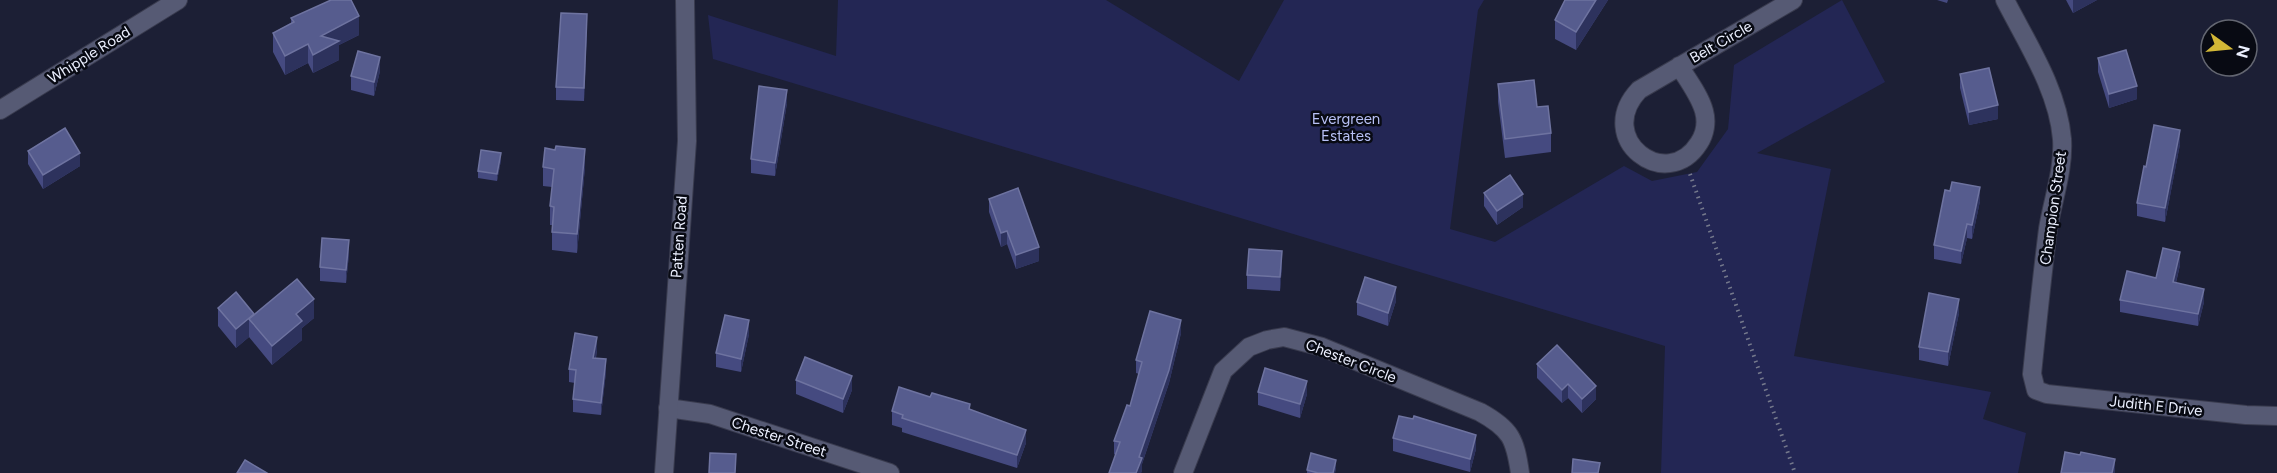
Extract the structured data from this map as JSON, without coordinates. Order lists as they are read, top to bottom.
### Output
{
  "streets": {
    "street": [
      "Belt Circle",
      "Whipple Road",
      "Champion Street",
      "Patten Road",
      "Chester Circle",
      "Judith E Drive",
      "Chester Street"
    ]
  },
  "crossings": [
    ["Champion Street", "Judith E Drive"],
    ["Patten Road", "Chester Street"]
  ],
  "parks": ["Evergreen Estates"],
  "north": "right"
}
